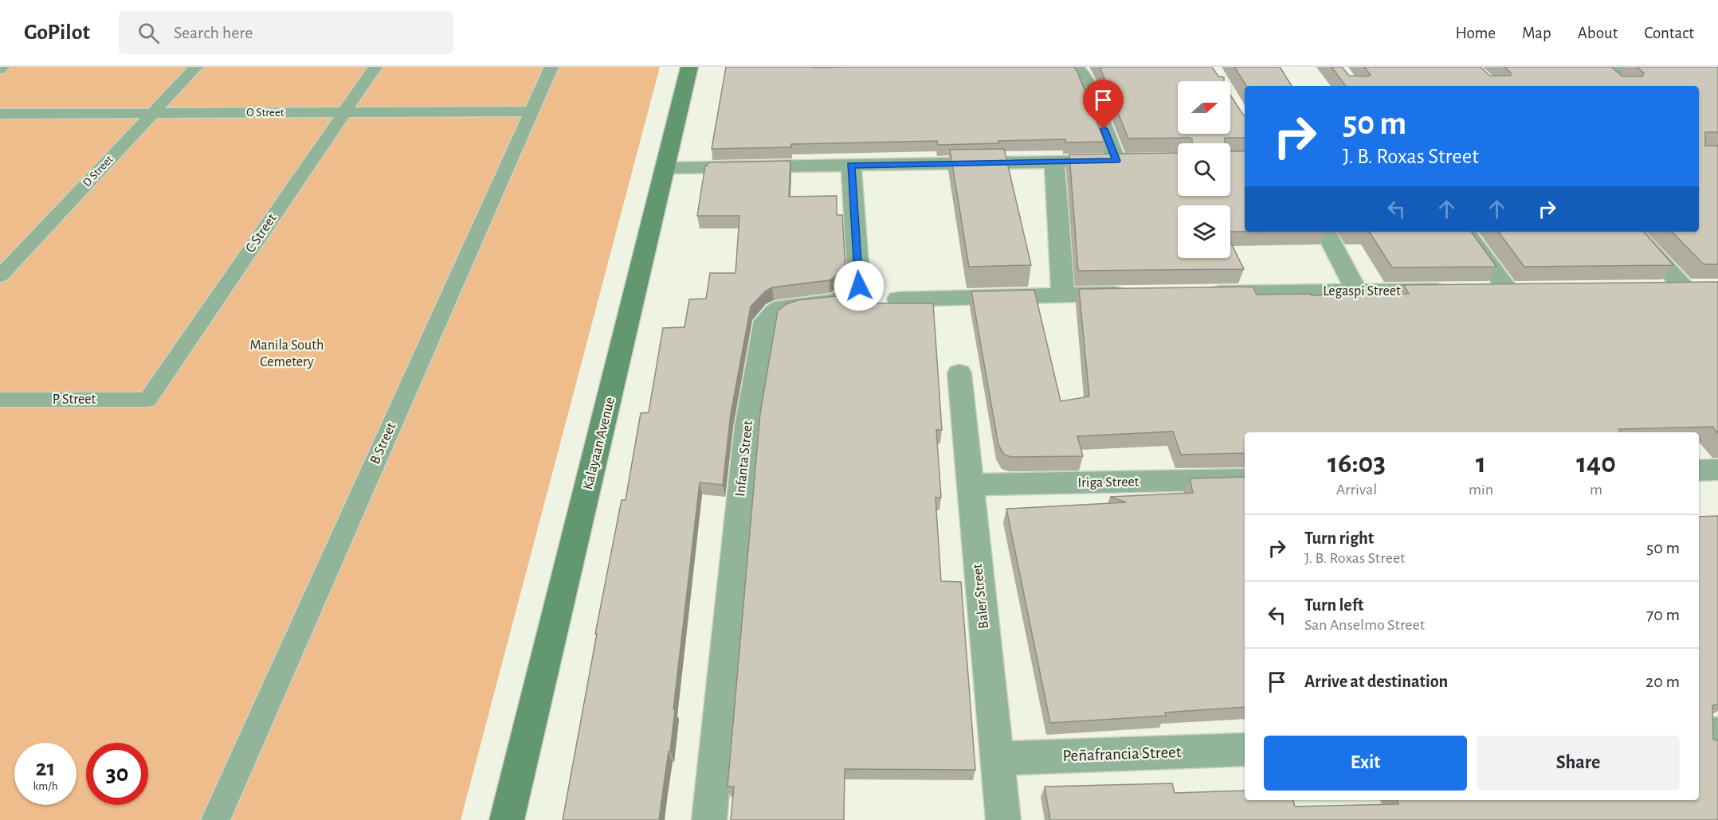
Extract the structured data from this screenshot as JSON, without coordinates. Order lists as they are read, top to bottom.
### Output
{
  "streets": {
    "main road": ["Kalayaan Avenue"],
    "street": [
      "Legaspi Street",
      "Infanta Street",
      "Iriga Street",
      "Baler Street",
      "Peñafrancia Street"
    ],
    "lane": [
      "O Street",
      "D Street",
      "C Street",
      "P Street",
      "B Street"
    ]
  },
  "crossings": [
    ["O Street", "D Street"],
    ["O Street", "C Street"],
    ["O Street", "B Street"],
    ["C Street", "P Street"],
    ["Iriga Street", "Baler Street"],
    ["Baler Street", "Peñafrancia Street"]
  ],
  "parks": ["Manila South Cemetery"],
  "north": "right",
  "page": {
    "header": "GoPilot",
    "search": "Search here",
    "nav": [
      "Home",
      "Map",
      "About",
      "Contact"
    ],
    "turn": ["50 m", "J. B. Roxas Street"],
    "eta": [
      "16:03",
      "Arrival",
      "1",
      "min",
      "140",
      "m"
    ],
    "list": [
      {
        "name": "Turn right",
        "note": "J. B. Roxas Street",
        "value": "50 m"
      },
      {
        "name": "Turn left",
        "note": "San Anselmo Street",
        "value": "70 m"
      },
      {
        "name": "Arrive at destination",
        "value": "20 m"
      }
    ],
    "buttons": ["Exit", "Share"],
    "speed": "21 km/h",
    "limit": "30"
  }
}
